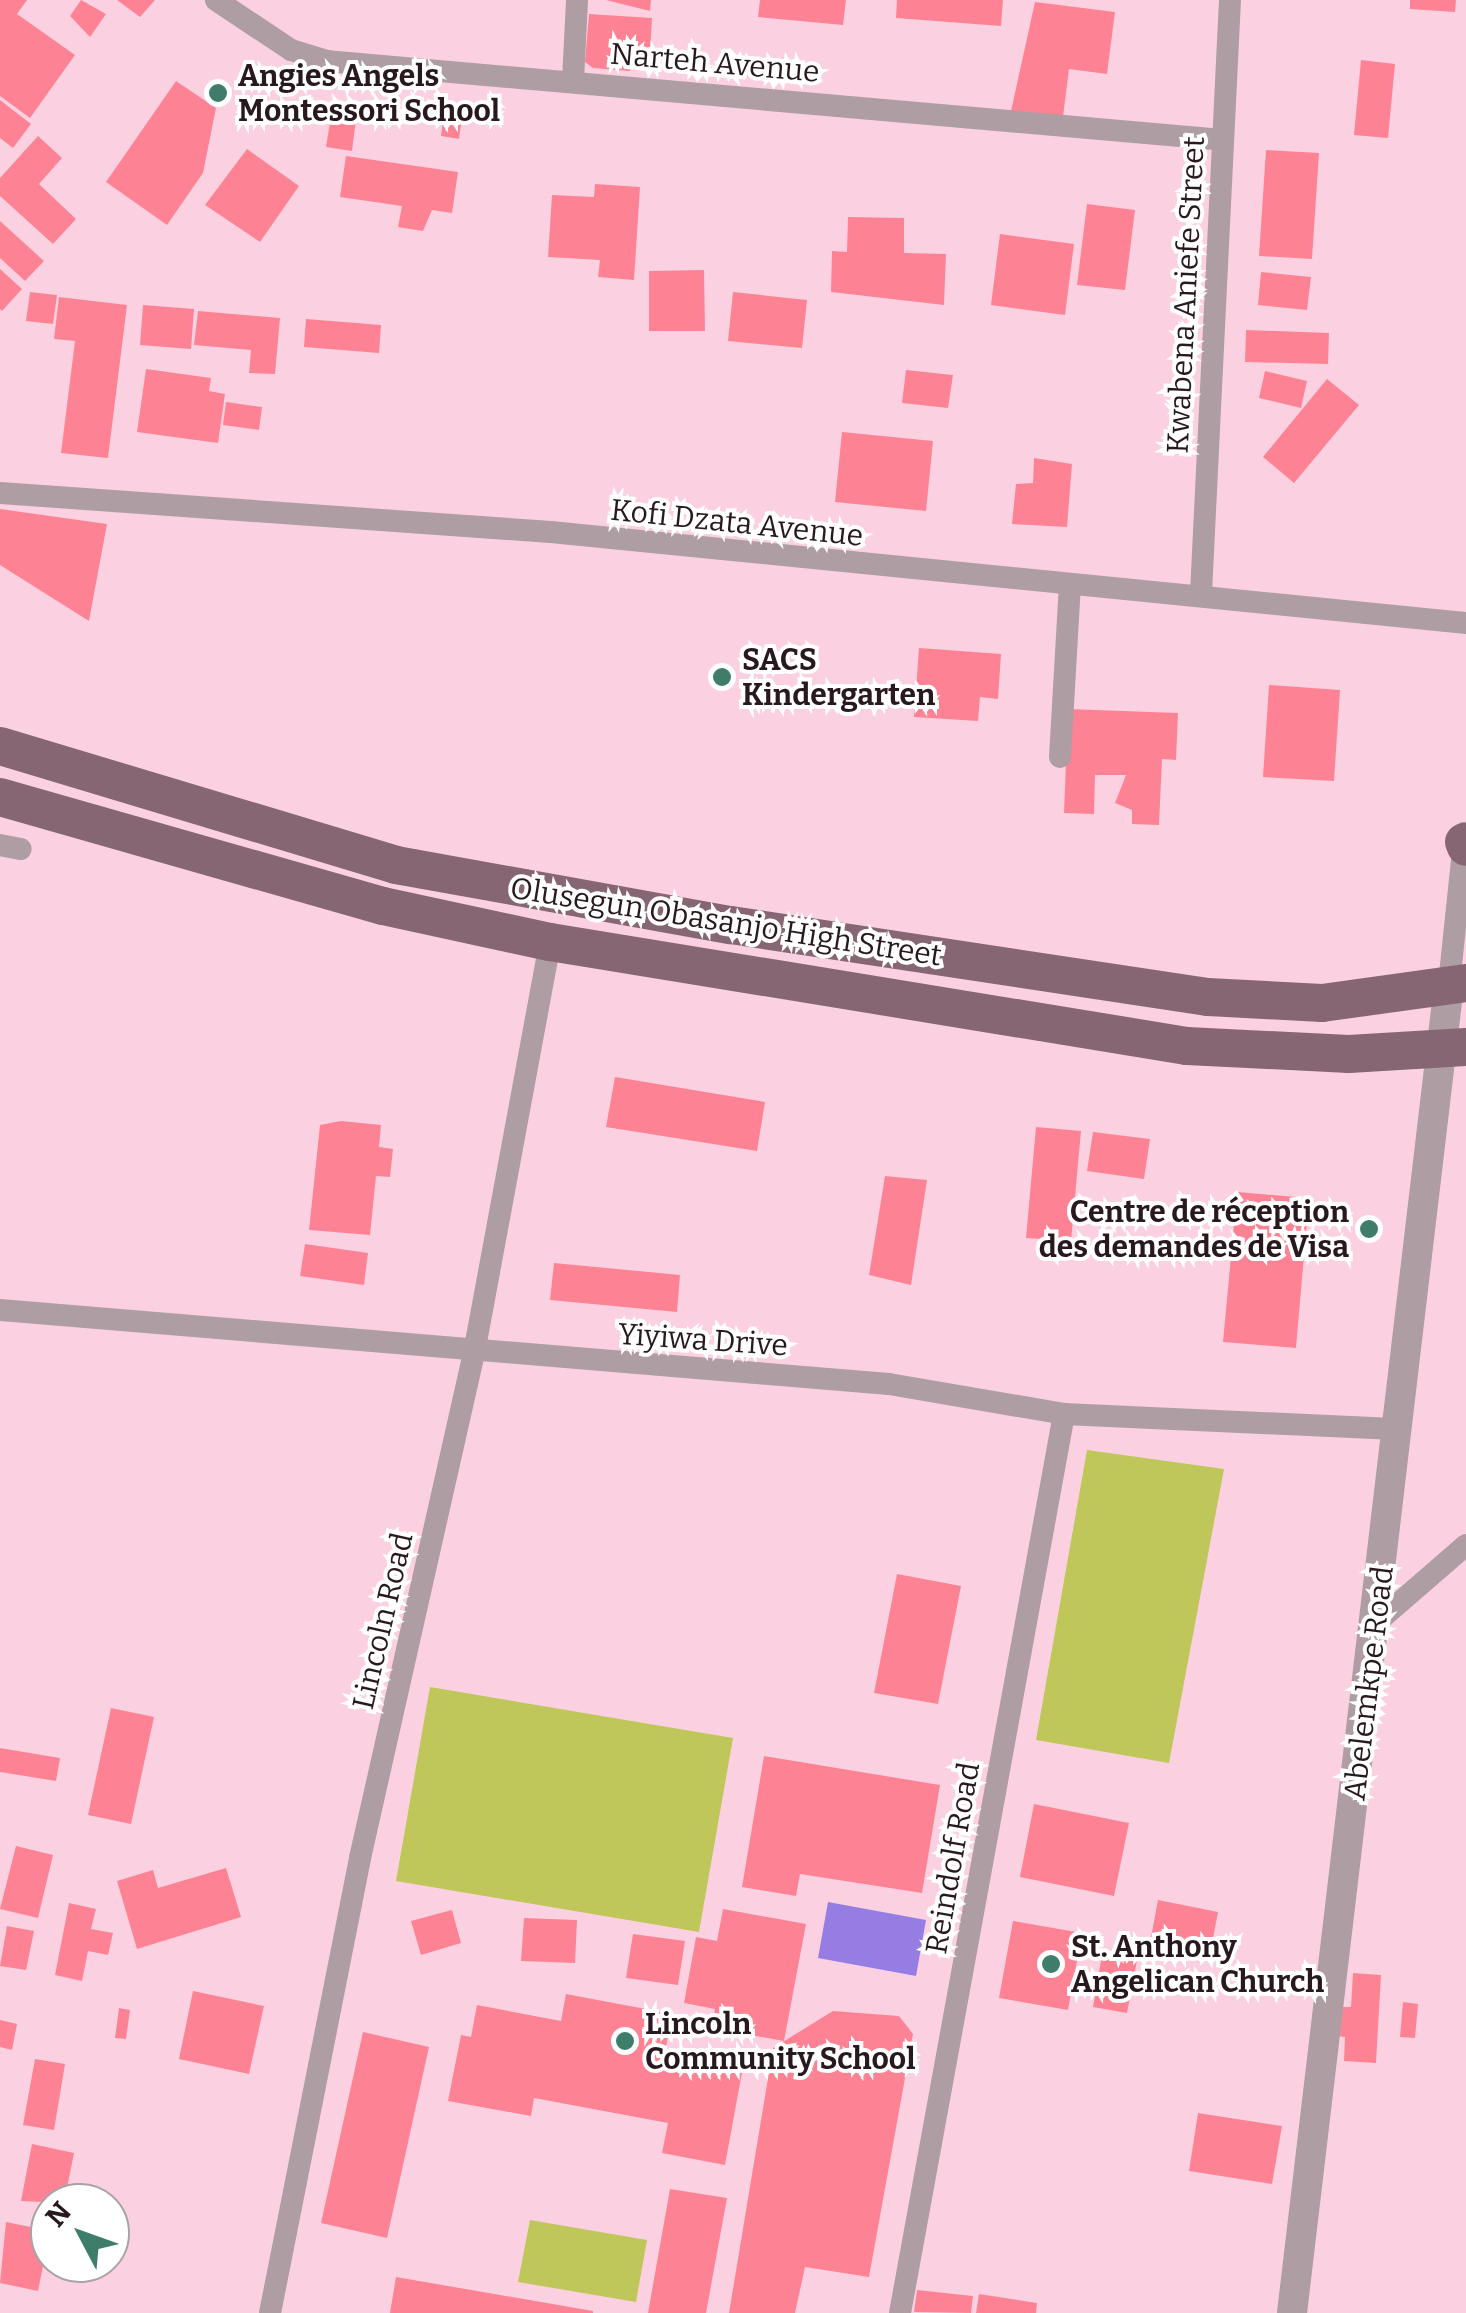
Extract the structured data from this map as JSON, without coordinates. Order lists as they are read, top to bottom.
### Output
{
  "streets": {
    "main road": ["Olusegun Obasanjo High Street"],
    "street": [
      "Narteh Avenue",
      "Kwabena Aniefe Street",
      "Kofi Dzata Avenue",
      "Yiyiwa Drive",
      "Lincoln Road",
      "Abelemkpe Road",
      "Reindolf Road"
    ]
  },
  "crossings": [
    ["Narteh Avenue", "Kwabena Aniefe Street"],
    ["Kwabena Aniefe Street", "Kofi Dzata Avenue"],
    ["Olusegun Obasanjo High Street", "Lincoln Road"],
    ["Olusegun Obasanjo High Street", "Abelemkpe Road"],
    ["Yiyiwa Drive", "Lincoln Road"],
    ["Yiyiwa Drive", "Abelemkpe Road"],
    ["Yiyiwa Drive", "Reindolf Road"]
  ],
  "places": [
    "Angies Angels Montessori School",
    "SACS Kindergarten",
    "Centre de réception des demandes de Visa",
    "St. Anthony Angelican Church",
    "Lincoln Community School"
  ],
  "north": "top left"
}
